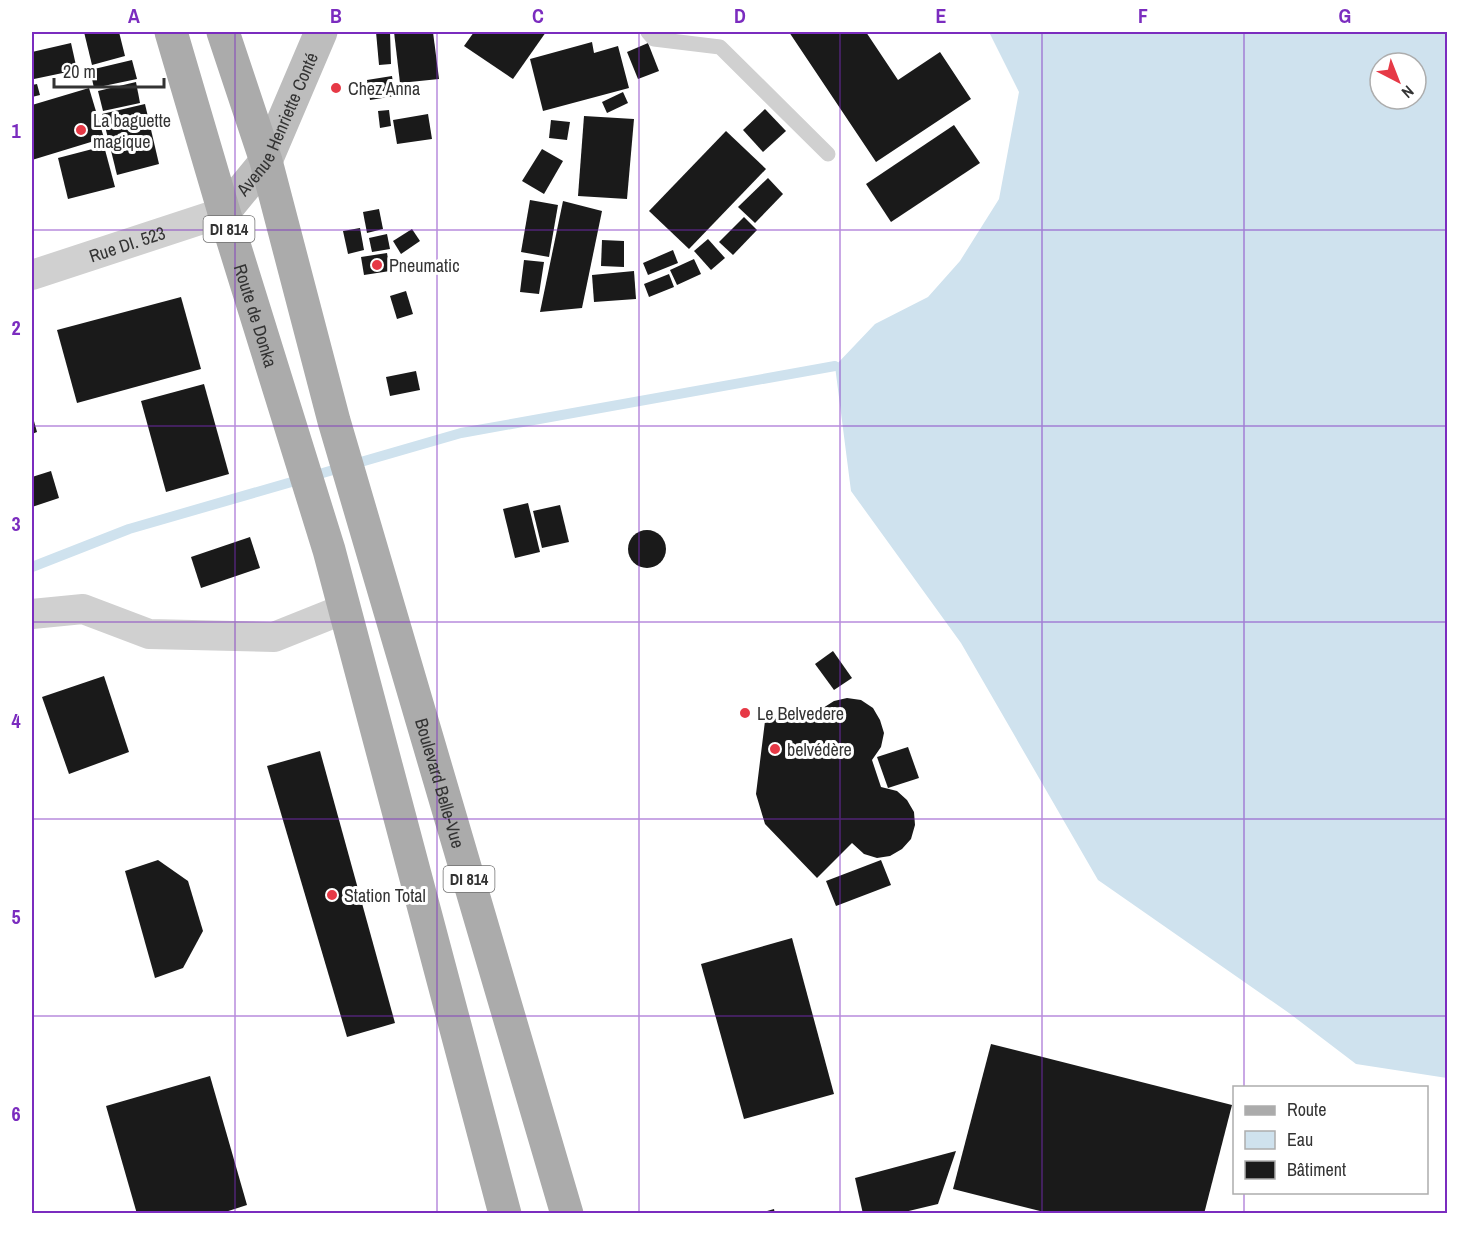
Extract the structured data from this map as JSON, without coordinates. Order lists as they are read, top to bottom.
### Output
{
  "streets": {
    "main road": [
      "Avenue Henriette Conté",
      "DI 814",
      "Route de Donka",
      "Boulevard Belle-Vue"
    ],
    "street": ["Rue DI. 523"]
  },
  "crossings": [
    ["Avenue Henriette Conté", "DI 814"],
    ["Avenue Henriette Conté", "Rue DI. 523"],
    ["Avenue Henriette Conté", "Route de Donka"],
    ["Avenue Henriette Conté", "Boulevard Belle-Vue"],
    ["DI 814", "Route de Donka"],
    ["DI 814", "Boulevard Belle-Vue"],
    ["Rue DI. 523", "Route de Donka"]
  ],
  "places": [
    "Chez Anna",
    "La baguette magique",
    "Pneumatic",
    "Le Belvedere",
    "belvédère",
    "Station Total"
  ],
  "legend": ["Route", "Eau", "Bâtiment"],
  "scale_bar": "20 m",
  "north": "bottom right",
  "grid": {
    "columns": [
      "A",
      "B",
      "C",
      "D",
      "E",
      "F",
      "G"
    ],
    "rows": [
      "1",
      "2",
      "3",
      "4",
      "5",
      "6"
    ]
  }
}
